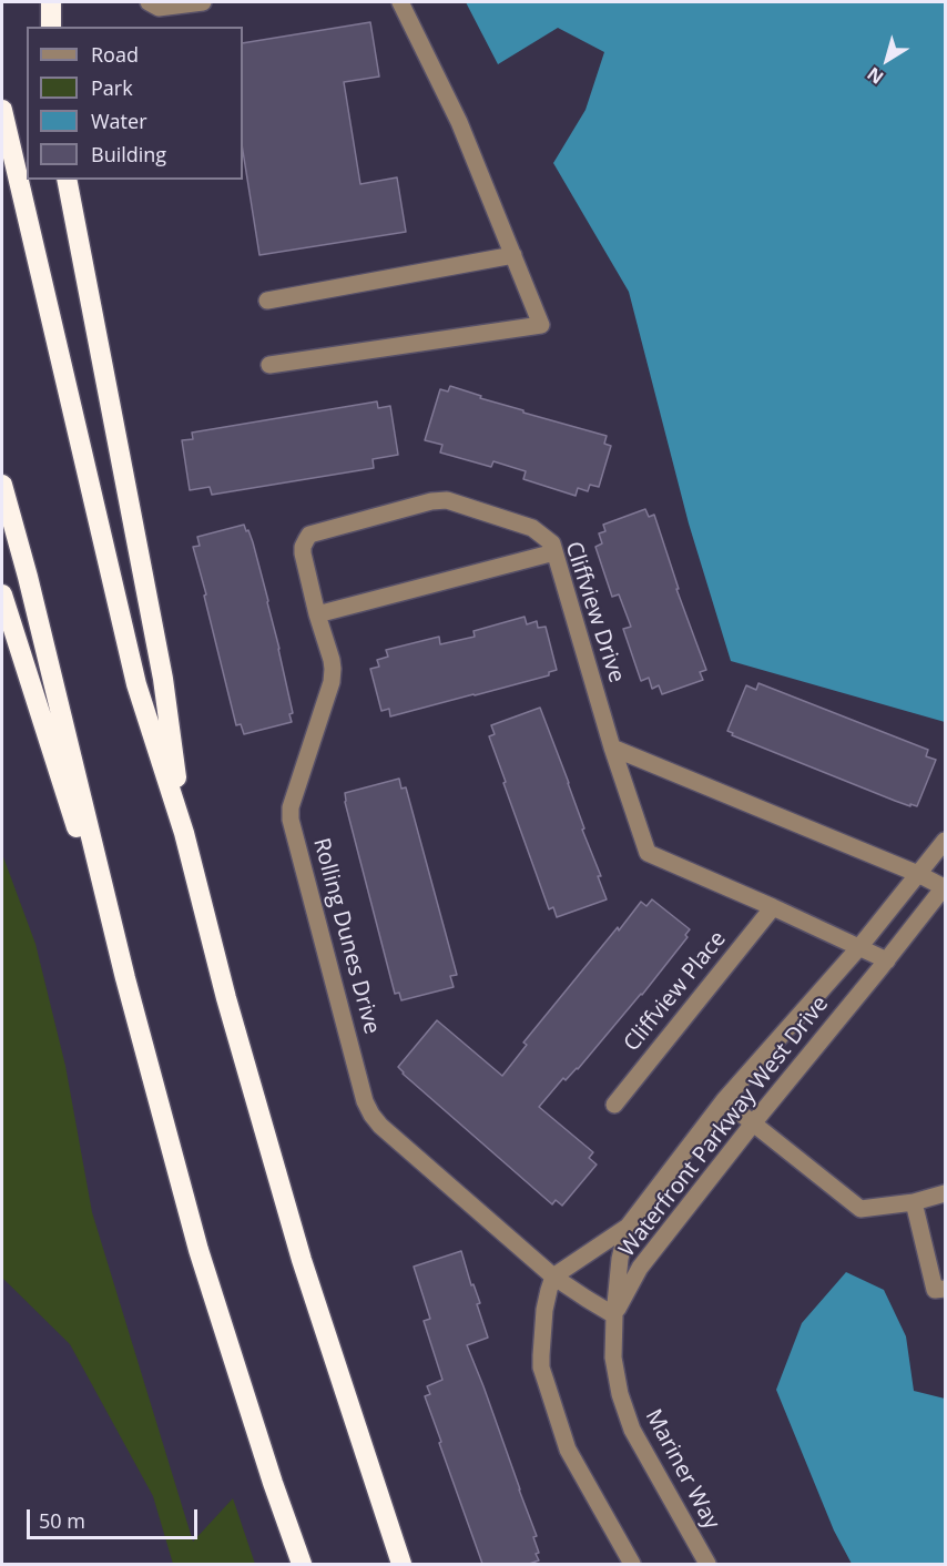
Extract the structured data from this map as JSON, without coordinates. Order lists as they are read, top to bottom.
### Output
{
  "streets": {
    "street": [
      "Cliffview Drive",
      "Rolling Dunes Drive",
      "Cliffview Place",
      "Waterfront Parkway West Drive",
      "Mariner Way"
    ]
  },
  "crossings": [
    ["Cliffview Drive", "Rolling Dunes Drive"],
    ["Cliffview Drive", "Cliffview Place"],
    ["Cliffview Drive", "Waterfront Parkway West Drive"],
    ["Rolling Dunes Drive", "Waterfront Parkway West Drive"],
    ["Rolling Dunes Drive", "Mariner Way"],
    ["Waterfront Parkway West Drive", "Mariner Way"]
  ],
  "legend": [
    "Road",
    "Park",
    "Water",
    "Building"
  ],
  "scale_bar": "50 m",
  "north": "bottom left"
}
